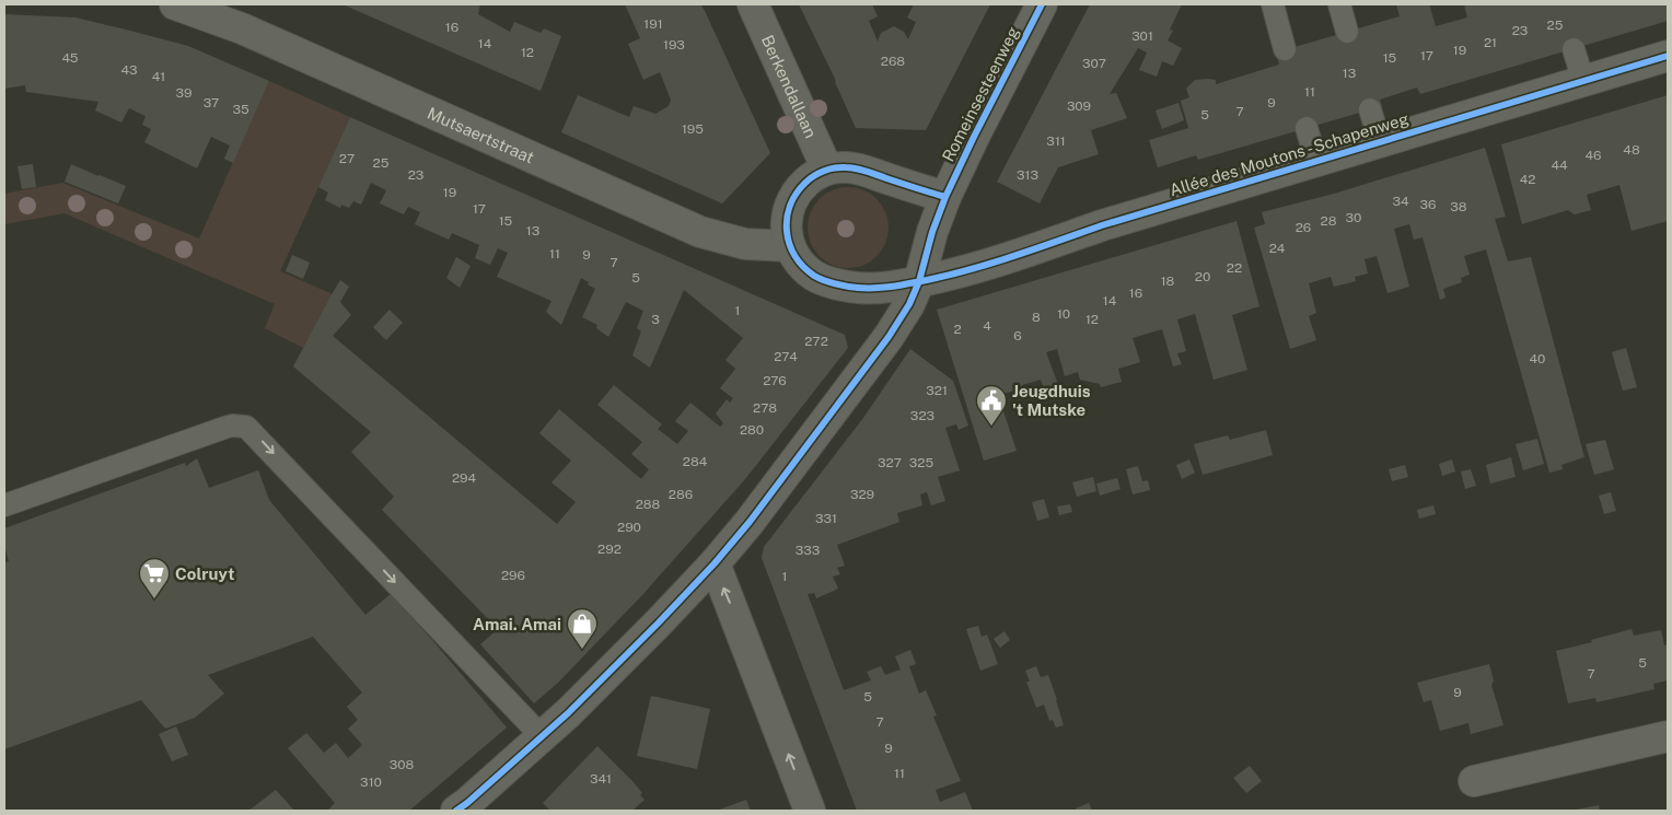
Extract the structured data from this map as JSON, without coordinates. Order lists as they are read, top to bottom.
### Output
{
  "streets": {
    "street": [
      "Berkendallaan",
      "Romeinsesteenweg",
      "Mutsaertstraat",
      "Allée des Moutons - Schapenweg"
    ]
  },
  "crossings": [
    ["Berkendallaan", "Romeinsesteenweg"],
    ["Berkendallaan", "Mutsaertstraat"],
    ["Berkendallaan", "Allée des Moutons - Schapenweg"],
    ["Romeinsesteenweg", "Mutsaertstraat"],
    ["Romeinsesteenweg", "Allée des Moutons - Schapenweg"],
    ["Mutsaertstraat", "Allée des Moutons - Schapenweg"]
  ],
  "places": {
    "public building": ["Jeugdhuis 't Mutske"],
    "supermarket": ["Colruyt"],
    "shop": ["Amai. Amai"]
  },
  "house_numbers": [
    "191",
    "25",
    "16",
    "23",
    "301",
    "21",
    "14",
    "193",
    "19",
    "12",
    "17",
    "45",
    "15",
    "268",
    "307",
    "43",
    "13",
    "41",
    "11",
    "39",
    "37",
    "9",
    "309",
    "35",
    "7",
    "5",
    "195",
    "311",
    "48",
    "46",
    "27",
    "25",
    "44",
    "23",
    "313",
    "42",
    "19",
    "34",
    "36",
    "38",
    "17",
    "30",
    "15",
    "28",
    "26",
    "13",
    "24",
    "11",
    "9",
    "7",
    "22",
    "20",
    "5",
    "18",
    "16",
    "14",
    "1",
    "10",
    "8",
    "3",
    "12",
    "4",
    "2",
    "6",
    "272",
    "274",
    "40",
    "276",
    "321",
    "278",
    "323",
    "280",
    "284",
    "327",
    "325",
    "294",
    "286",
    "329",
    "288",
    "331",
    "290",
    "292",
    "333",
    "296",
    "1",
    "5",
    "7",
    "9",
    "5",
    "7",
    "9",
    "308",
    "11",
    "341",
    "310"
  ]
}
